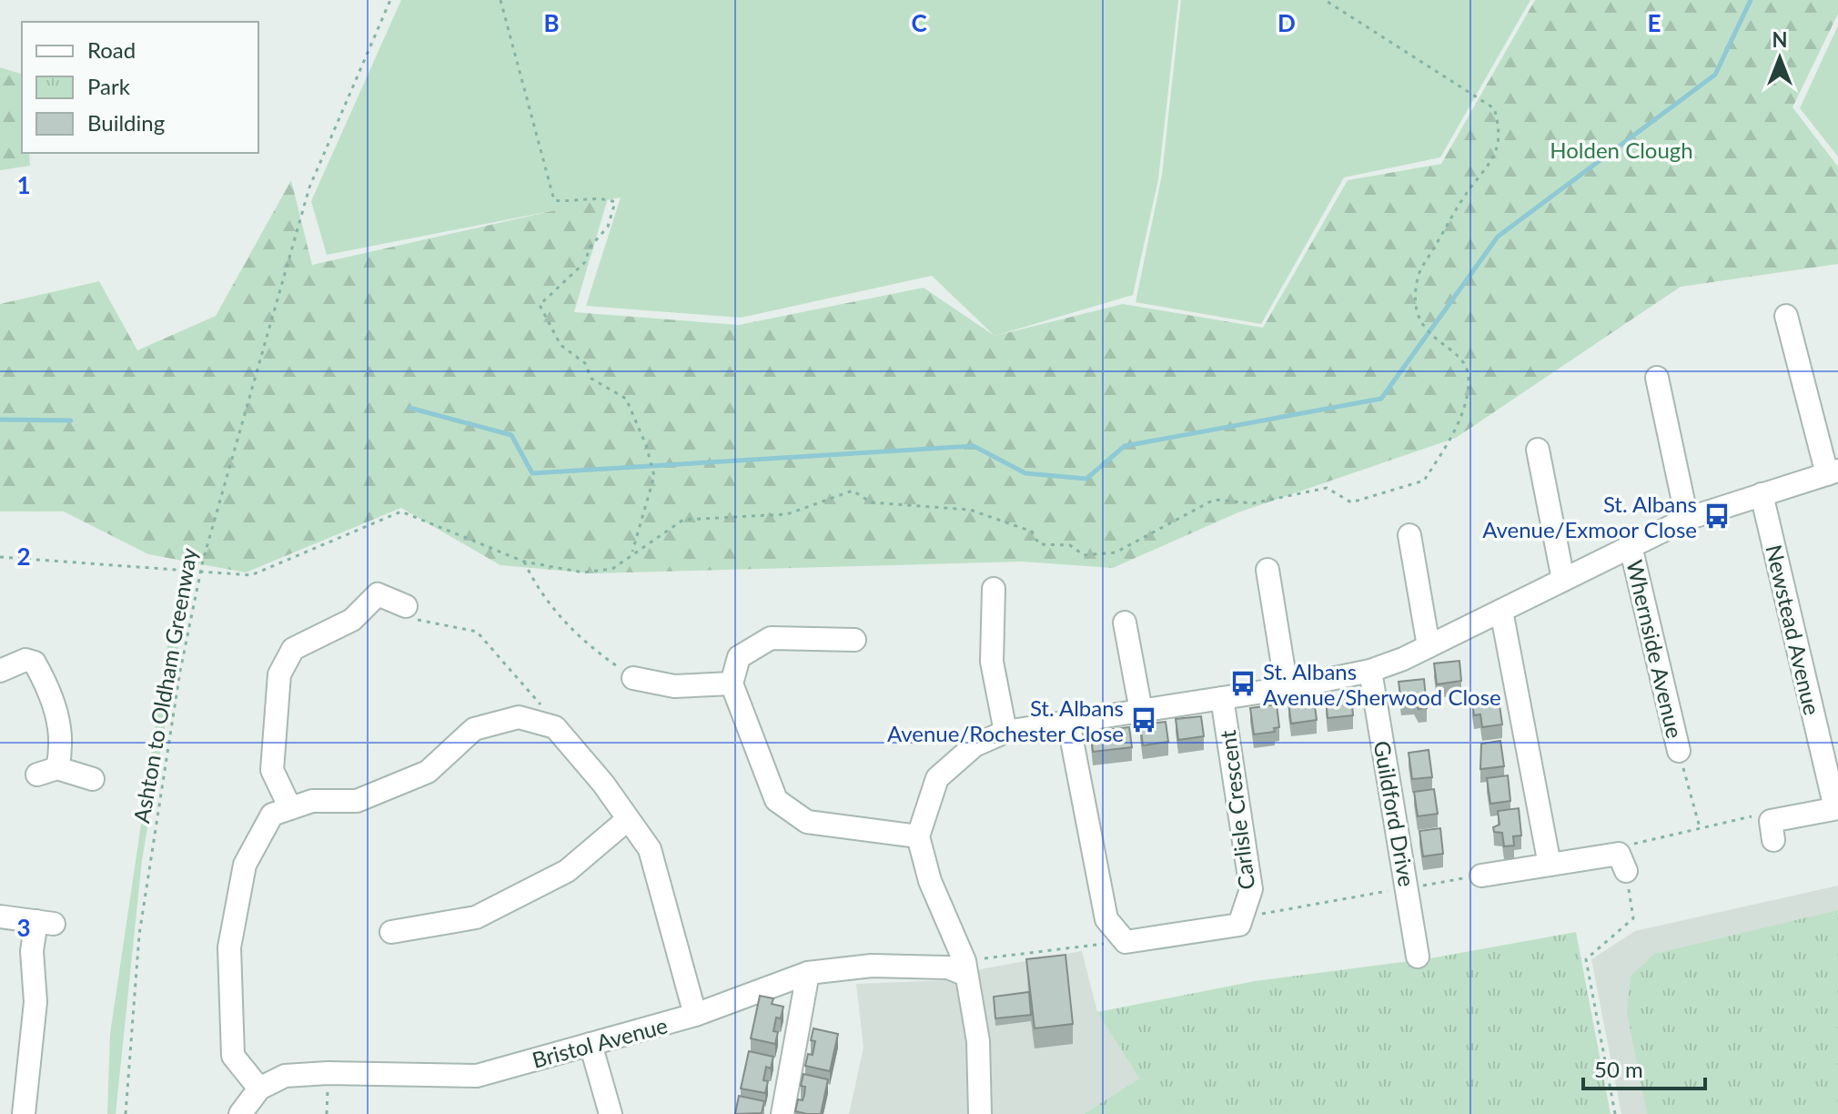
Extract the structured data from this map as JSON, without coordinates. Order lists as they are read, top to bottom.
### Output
{
  "streets": {
    "street": [
      "Newstead Avenue",
      "Whernside Avenue",
      "Carlisle Crescent",
      "Guildford Drive",
      "Bristol Avenue"
    ],
    "path": ["Ashton to Oldham Greenway"]
  },
  "parks": ["Holden Clough"],
  "places": {
    "bus stop": ["St. Albans Avenue/Exmoor Close", "St. Albans Avenue/Sherwood Close", "St. Albans Avenue/Rochester Close"]
  },
  "legend": ["Road", "Park", "Building"],
  "scale_bar": "50 m",
  "north": "top",
  "grid": {
    "columns": [
      "B",
      "C",
      "D",
      "E"
    ],
    "rows": ["1", "2", "3"]
  }
}
